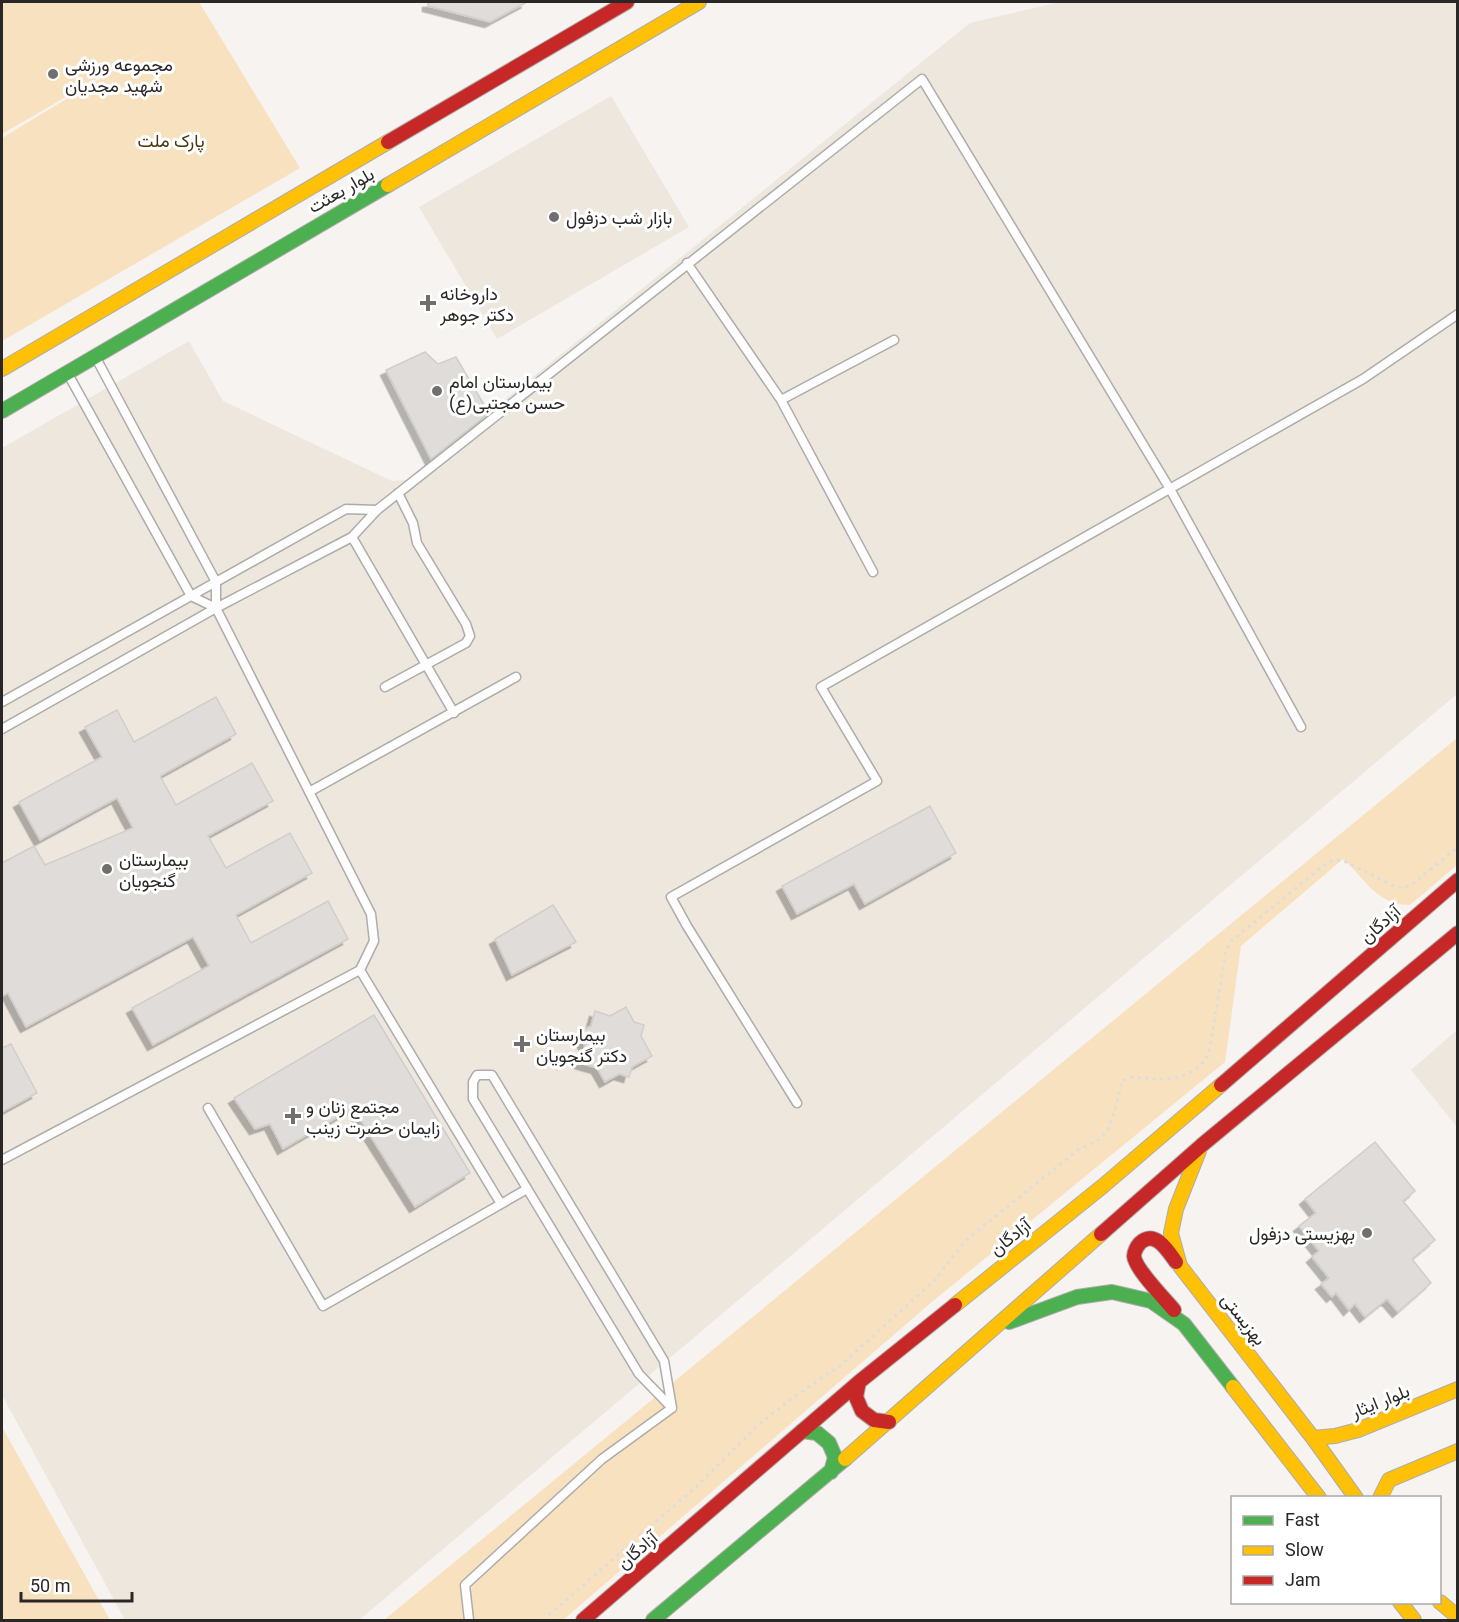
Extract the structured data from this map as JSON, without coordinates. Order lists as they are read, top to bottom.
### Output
{
  "streets": {
    "main road": [
      "بلوار بعثت",
      "آزادگان",
      "بهزیستی",
      "بلوار ایثار"
    ]
  },
  "crossings": [
    ["بهزیستی", "بلوار ایثار"]
  ],
  "parks": ["پارک ملت"],
  "places": {
    "other": [
      "مجموعه ورزشی شهید مجدیان",
      "بازار شب دزفول",
      "بیمارستان امام حسن مجتبی(ع)",
      "بیمارستان گنجویان",
      "بهزیستی دزفول"
    ],
    "health": ["داروخانه دکتر جوهر", "بیمارستان دکتر گنجویان", "مجتمع زنان و زایمان حضرت زینب"]
  },
  "legend": ["Fast", "Slow", "Jam"],
  "scale_bar": "50 m"
}
